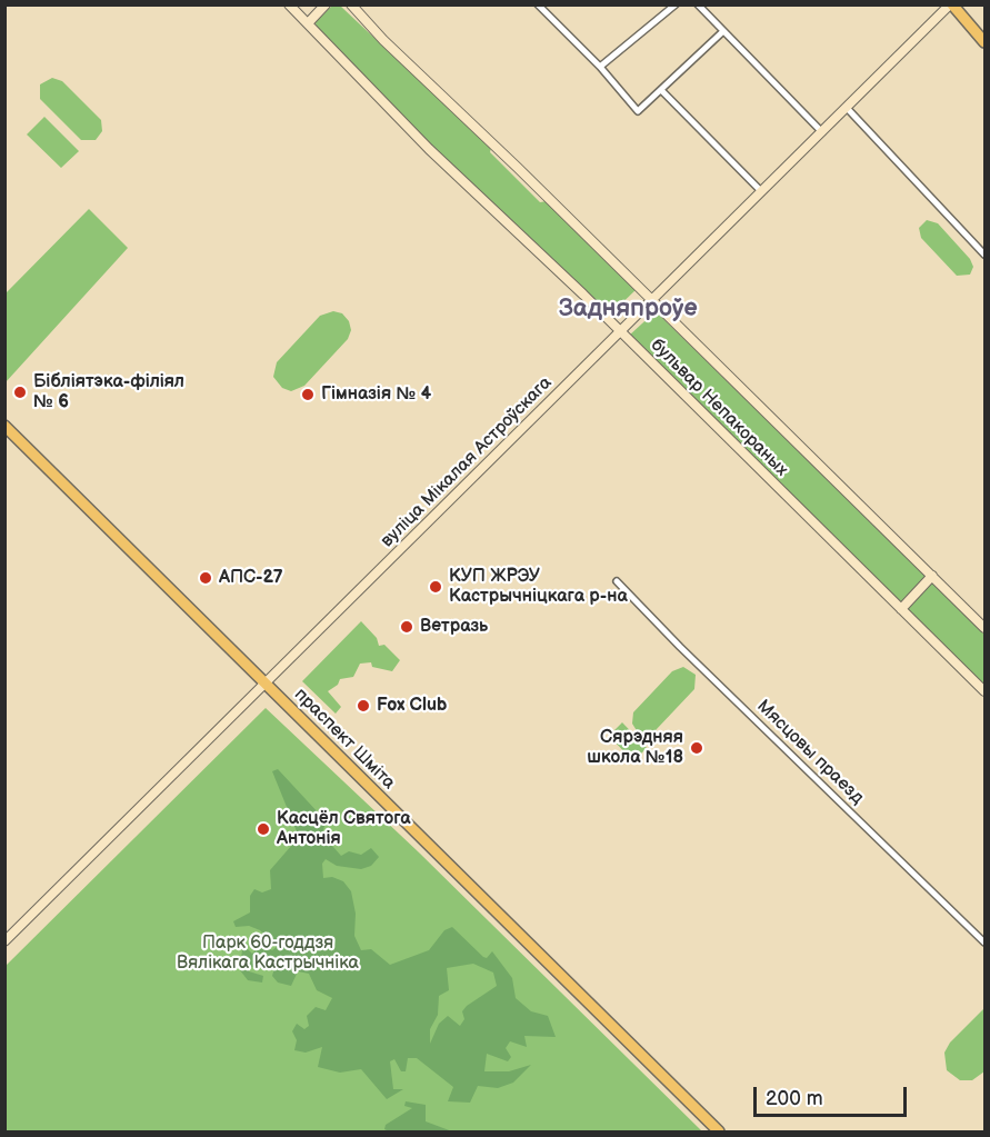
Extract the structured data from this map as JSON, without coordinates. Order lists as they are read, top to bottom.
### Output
{
  "streets": {
    "main road": ["бульвар Непакораных", "вуліца Мікалая Астроўскага", "праспект Шміта"],
    "street": ["Мясцовы праезд"]
  },
  "crossings": [
    ["бульвар Непакораных", "вуліца Мікалая Астроўскага"],
    ["вуліца Мікалая Астроўскага", "праспект Шміта"]
  ],
  "districts": ["Задняпроўе"],
  "parks": ["Парк 60-годдзя Вялікага Кастрычніка"],
  "places": [
    "Бібліятэка-філіял № 6",
    "Гімназія № 4",
    "АПС-27",
    "КУП ЖРЭУ Кастрычніцкага р-на",
    "Ветразь",
    "Fox Club",
    "Сярэдняя школа №18",
    "Касцёл Святога Антонія"
  ],
  "scale_bar": "200 m"
}
